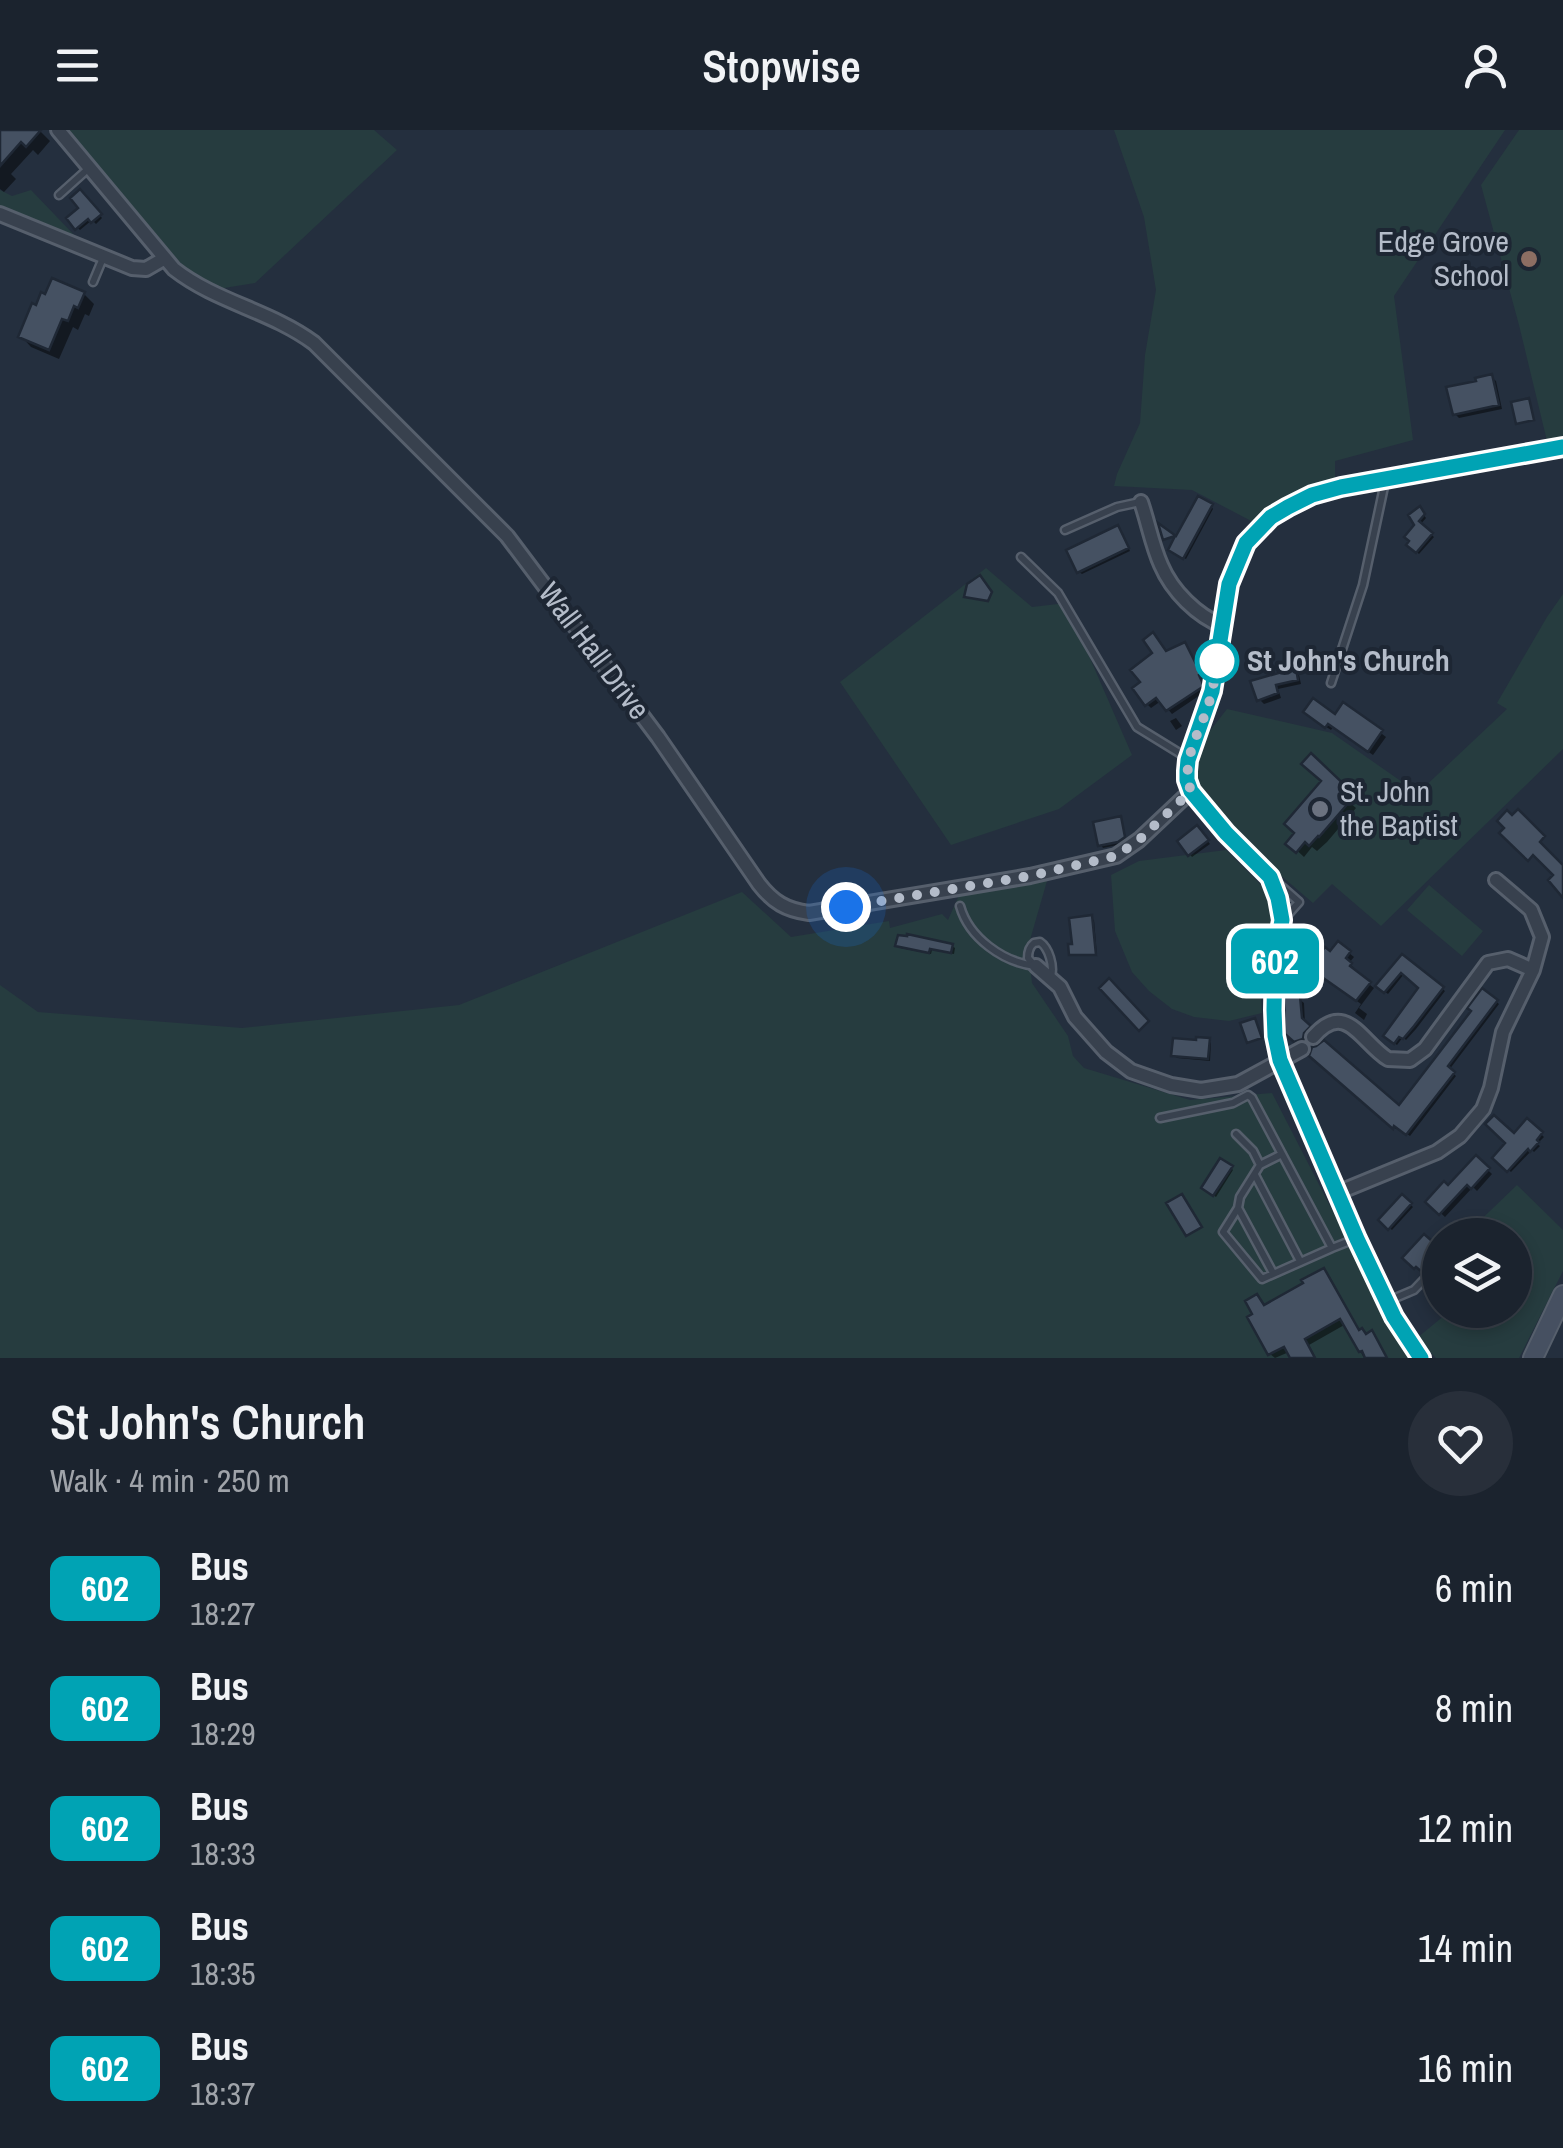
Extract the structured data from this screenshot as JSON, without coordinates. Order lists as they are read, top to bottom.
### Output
{
  "streets": {
    "street": ["Wall Hall Drive"]
  },
  "places": ["Edge Grove School", "St John's Church", "St. John the Baptist"],
  "lines": ["bus line 602"],
  "page": {
    "header": "Stopwise",
    "on_map": "602",
    "heading": ["St John's Church", "Walk · 4 min · 250 m"],
    "list": [
      {
        "mark": "602",
        "name": "Bus",
        "note": "18:27",
        "value": "6 min"
      },
      {
        "mark": "602",
        "name": "Bus",
        "note": "18:29",
        "value": "8 min"
      },
      {
        "mark": "602",
        "name": "Bus",
        "note": "18:33",
        "value": "12 min"
      },
      {
        "mark": "602",
        "name": "Bus",
        "note": "18:35",
        "value": "14 min"
      },
      {
        "mark": "602",
        "name": "Bus",
        "note": "18:37",
        "value": "16 min"
      }
    ]
  }
}
